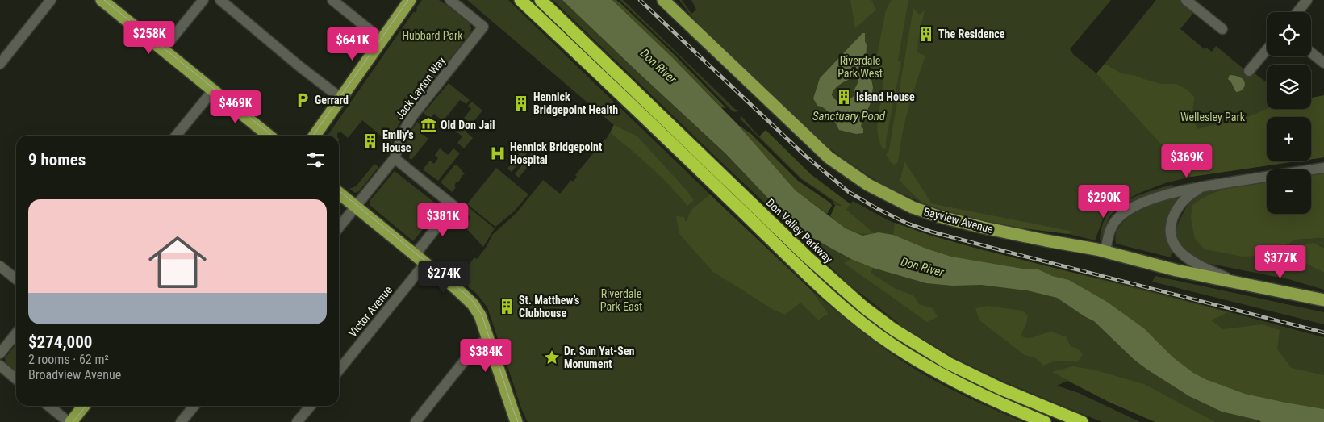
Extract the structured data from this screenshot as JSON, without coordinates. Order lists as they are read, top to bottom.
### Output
{
  "streets": {
    "highway": ["Don Valley Parkway"],
    "main road": ["Bayview Avenue"],
    "street": ["Jack Layton Way", "Victor Avenue"]
  },
  "water": ["Don River", "Sanctuary Pond"],
  "parks": [
    "Hubbard Park",
    "Riverdale Park West",
    "Wellesley Park",
    "Riverdale Park East"
  ],
  "places": {
    "building": [
      "The Residence",
      "Island House",
      "Hennick Bridgepoint Health",
      "Emily's House",
      "St. Matthew’s Clubhouse"
    ],
    "parking": ["Gerrard"],
    "museum": ["Old Don Jail"],
    "hospital": ["Hennick Bridgepoint Hospital"],
    "place": ["Dr. Sun Yat-Sen Monument"]
  },
  "page": {
    "map_buttons": ["+", "−"],
    "price": [
      "$258K",
      "$641K",
      "$469K",
      "$369K",
      "$290K",
      "$381K",
      "$377K",
      "$274K",
      "$384K"
    ],
    "heading": "9 homes",
    "list": [
      {
        "name": "$274,000",
        "note": "2 rooms · 62 m² · Broadview Avenue"
      }
    ]
  }
}
